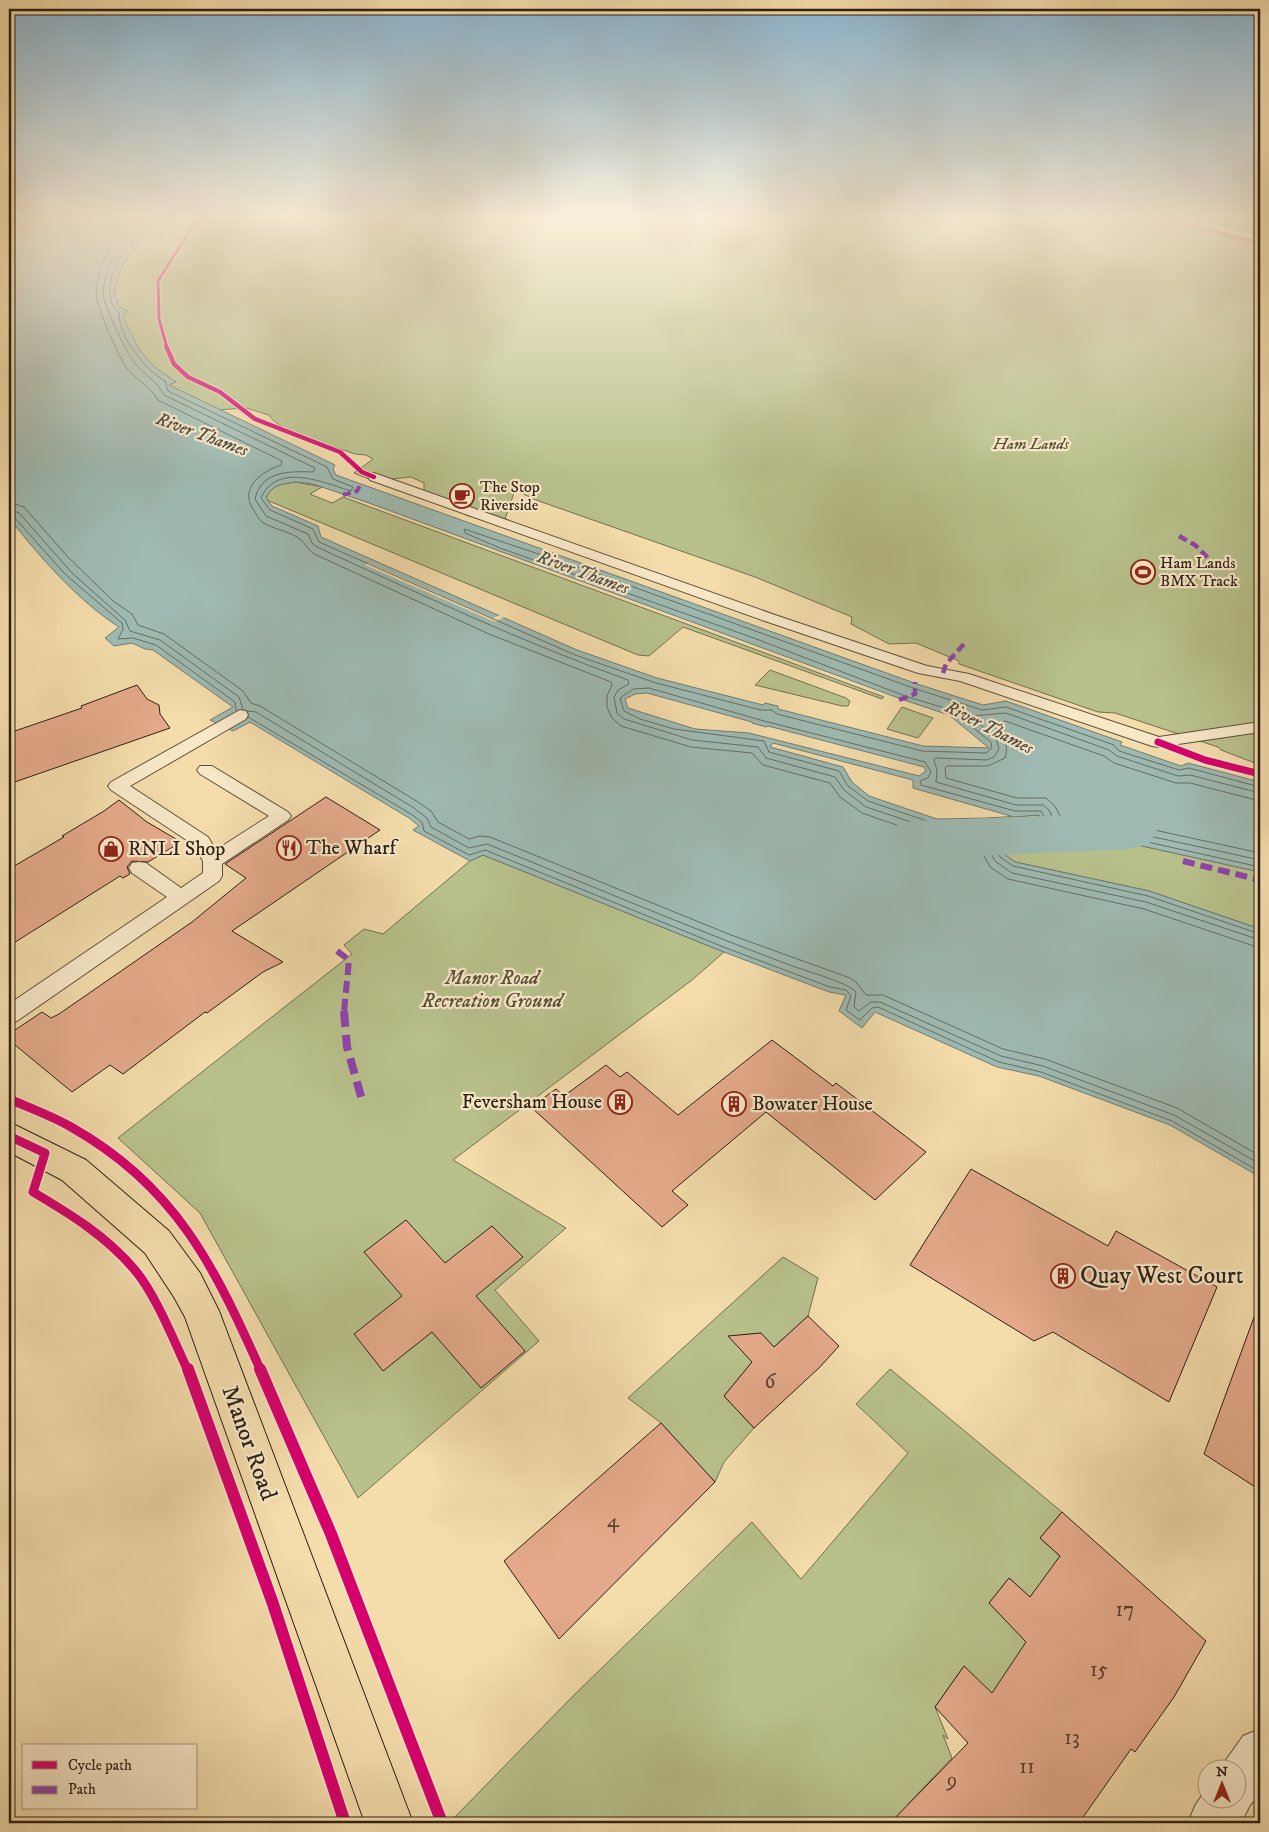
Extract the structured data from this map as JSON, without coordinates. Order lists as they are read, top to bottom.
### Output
{
  "streets": {
    "main road": ["Manor Road"]
  },
  "water": ["River Thames"],
  "parks": ["Ham Lands", "Manor Road Recreation Ground"],
  "places": {
    "cafe": ["The Stop Riverside"],
    "sports": ["Ham Lands BMX Track"],
    "restaurant": ["The Wharf"],
    "shop": ["RNLI Shop"],
    "building": ["Feversham House", "Bowater House", "Quay West Court"]
  },
  "house_numbers": [
    "6",
    "4",
    "17",
    "15",
    "13",
    "11",
    "9"
  ],
  "legend": ["Cycle path", "Path"],
  "north": "top"
}
